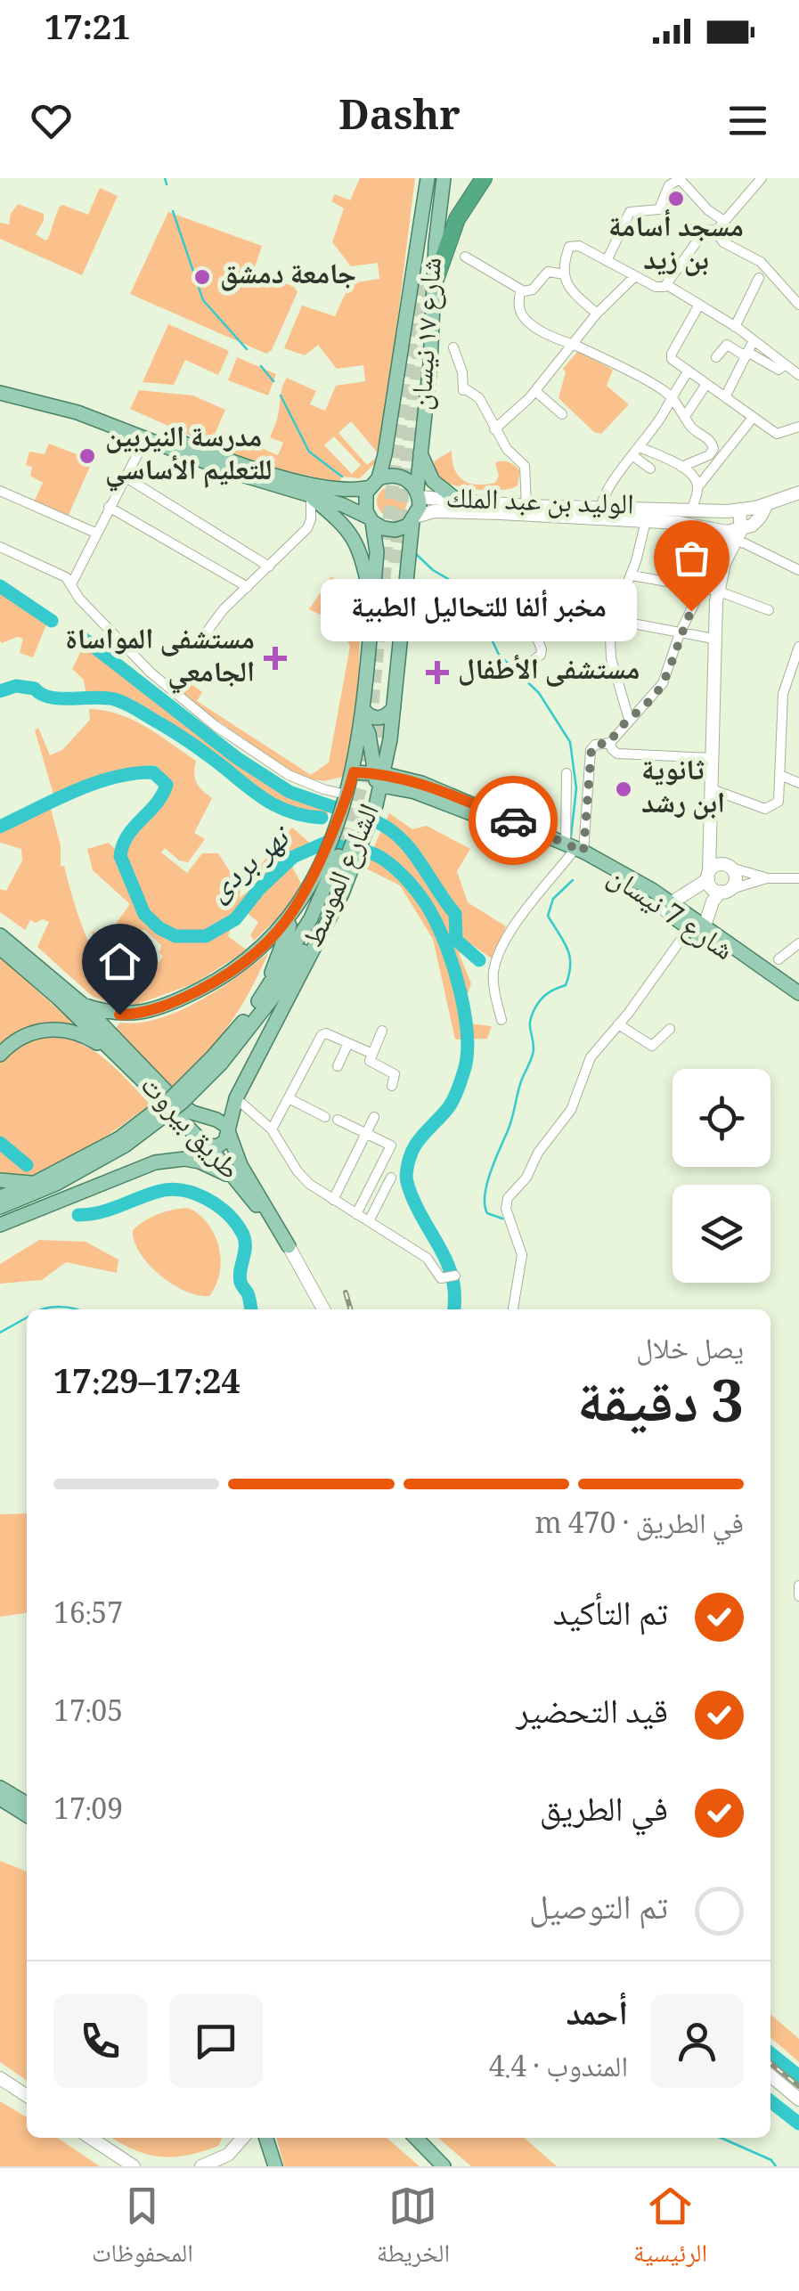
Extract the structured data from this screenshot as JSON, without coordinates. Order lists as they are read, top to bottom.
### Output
{
  "streets": {
    "main road": [
      "شارع ١٧ نيسان",
      "الوليد بن عبد الملك",
      "الشارع الموسط",
      "شارع 7 نيسان",
      "طريق بيروت"
    ]
  },
  "crossings": [
    ["شارع ١٧ نيسان", "الوليد بن عبد الملك"],
    ["شارع ١٧ نيسان", "الشارع الموسط"],
    ["الوليد بن عبد الملك", "الشارع الموسط"],
    ["الشارع الموسط", "شارع 7 نيسان"],
    ["الشارع الموسط", "طريق بيروت"]
  ],
  "water": ["نهر بردى"],
  "places": {
    "other": [
      "مسجد أسامة بن زيد",
      "جامعة دمشق",
      "مدرسة النيربين للتعليم الأساسي",
      "مخبر ألفا للتحاليل الطبية",
      "ثانوية ابن رشد"
    ],
    "health": ["مستشفى المواساة الجامعي", "مستشفى الأطفال"]
  },
  "page": {
    "status": "17:21",
    "header": "Dashr",
    "bubble": "مخبر ألفا للتحاليل الطبية",
    "heading": ["3 دقيقة", "يصل خلال", "17:24–17:29"],
    "panel": ["أحمد", "المندوب · 4.4"],
    "bar": "في الطريق · 470 m",
    "list": [
      ["تم التأكيد", "16:57"],
      ["قيد التحضير", "17:05"],
      ["في الطريق", "17:09"],
      "تم التوصيل"
    ],
    "tabs": ["الرئيسية", "الخريطة", "المحفوظات"]
  }
}
